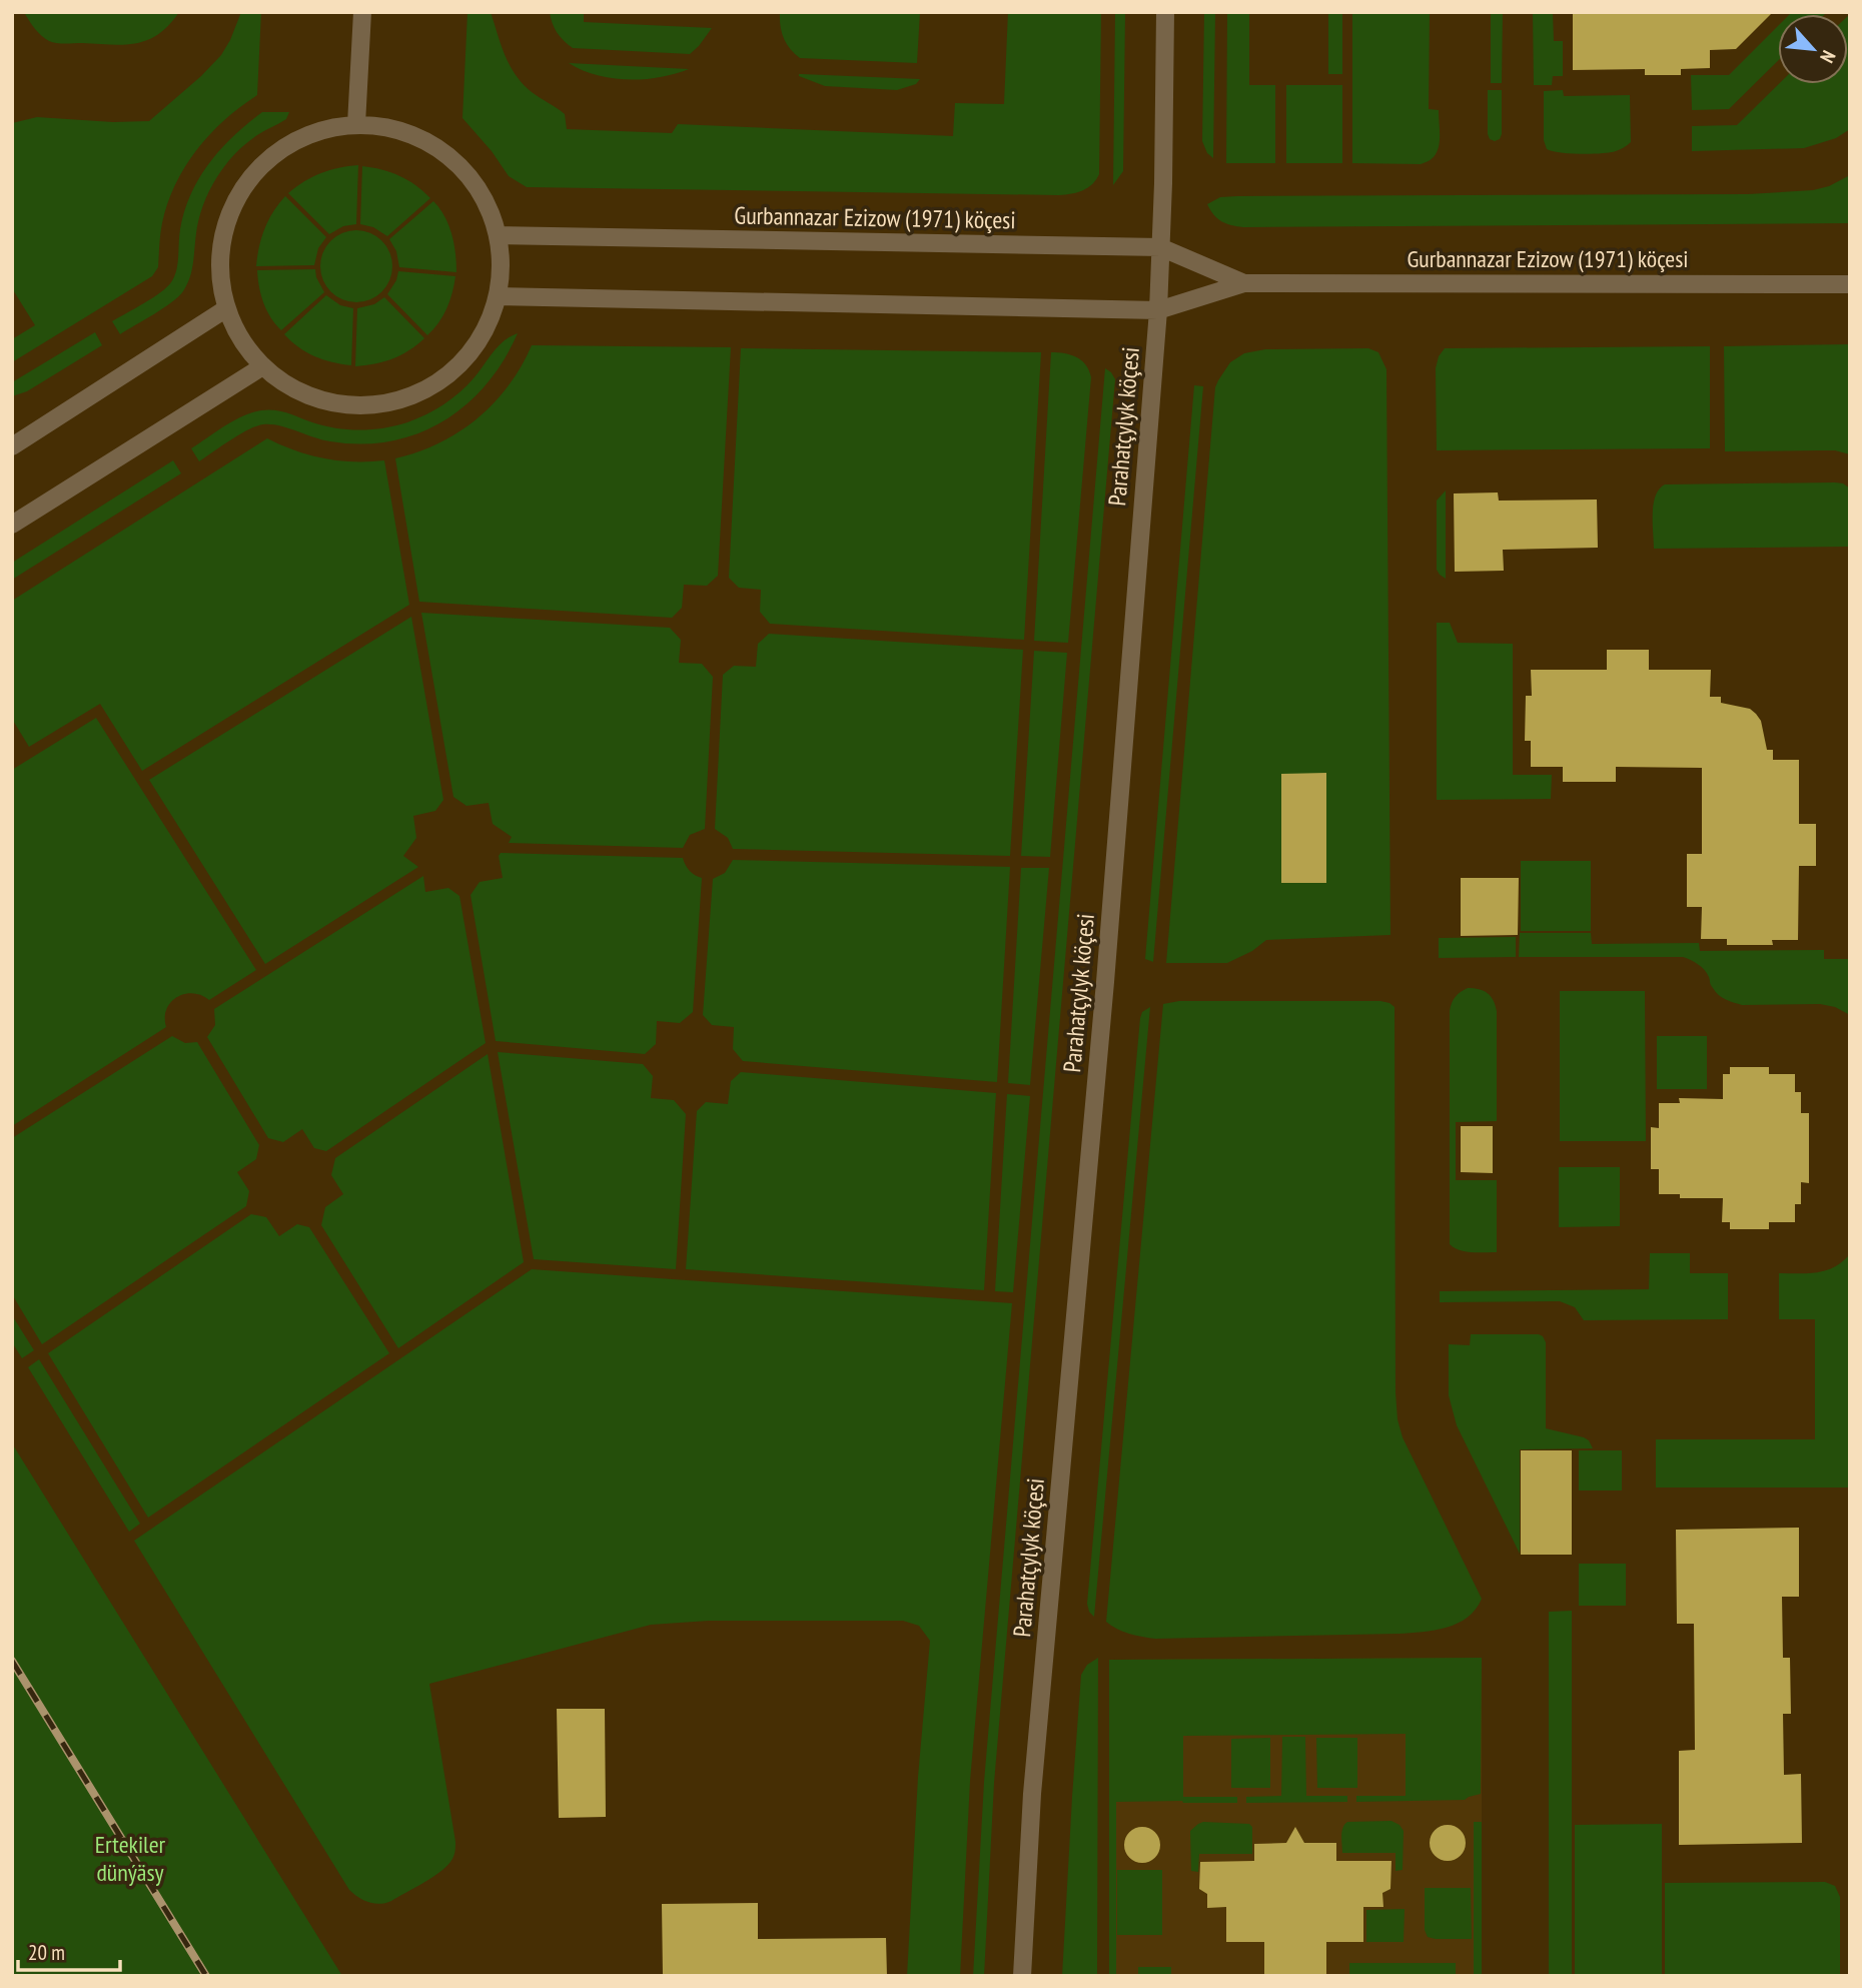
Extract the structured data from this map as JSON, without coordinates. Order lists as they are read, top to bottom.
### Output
{
  "streets": {
    "street": ["Gurbannazar Ezizow (1971) köçesi", "Parahatçylyk köçesi"]
  },
  "crossings": [
    ["Gurbannazar Ezizow (1971) köçesi", "Parahatçylyk köçesi"]
  ],
  "parks": ["Ertekiler dünýäsy"],
  "scale_bar": "20 m",
  "north": "bottom right"
}
